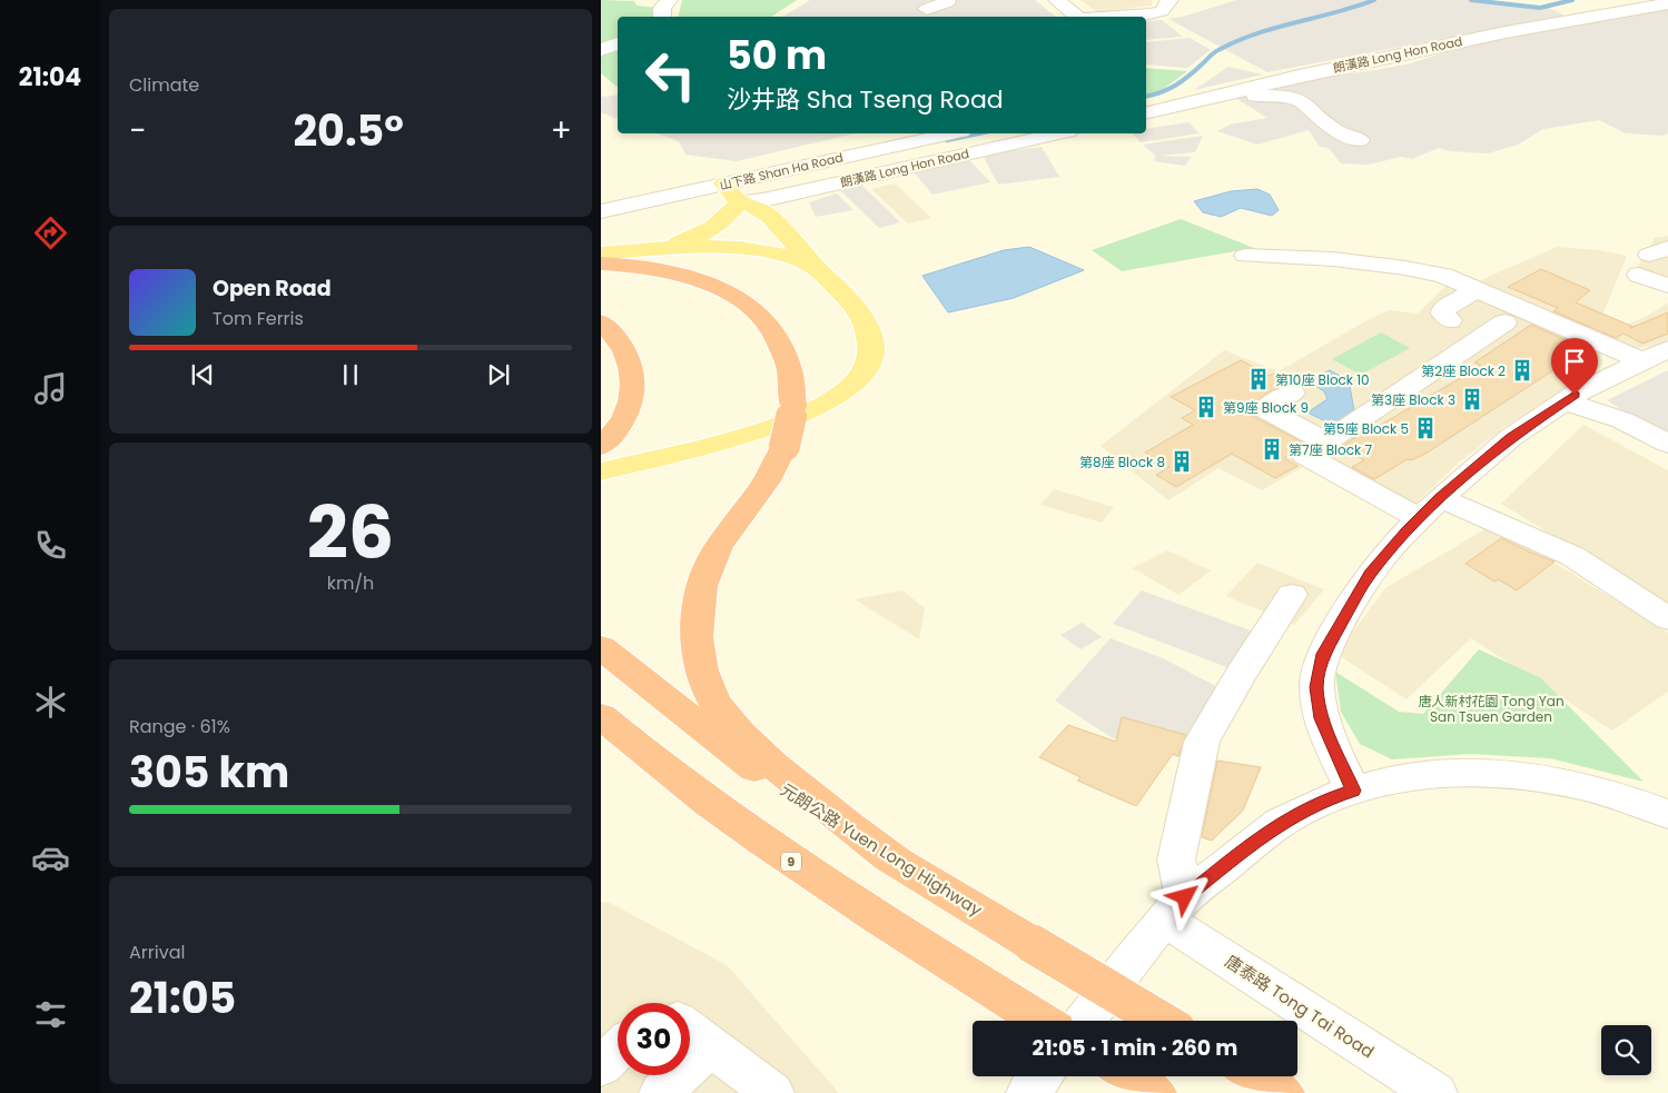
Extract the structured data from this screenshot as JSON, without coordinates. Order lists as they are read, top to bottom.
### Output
{
  "streets": {
    "highway": ["元朗公路 Yuen Long Highway", "9"],
    "street": ["朗漢路 Long Hon Road", "山下路 Shan Ha Road", "唐泰路 Tong Tai Road"]
  },
  "crossings": [
    ["朗漢路 Long Hon Road", "山下路 Shan Ha Road"]
  ],
  "parks": ["唐人新村花園 Tong Yan San Tsuen Garden"],
  "places": {
    "building": [
      "第2座 Block 2",
      "第10座 Block 10",
      "第3座 Block 3",
      "第9座 Block 9",
      "第5座 Block 5",
      "第7座 Block 7",
      "第8座 Block 8"
    ]
  },
  "page": {
    "tabs": "21:04",
    "tile": [
      "Climate",
      ["26", "km/h"],
      ["Range · 61%", "305 km"],
      ["Arrival", "21:05"]
    ],
    "turn": ["50 m", "沙井路 Sha Tseng Road"],
    "heat": ["−", "20.5°", "+"],
    "song": ["Open Road", "Tom Ferris"],
    "limit": "30",
    "trip": "21:05 · 1 min · 260 m"
  }
}
